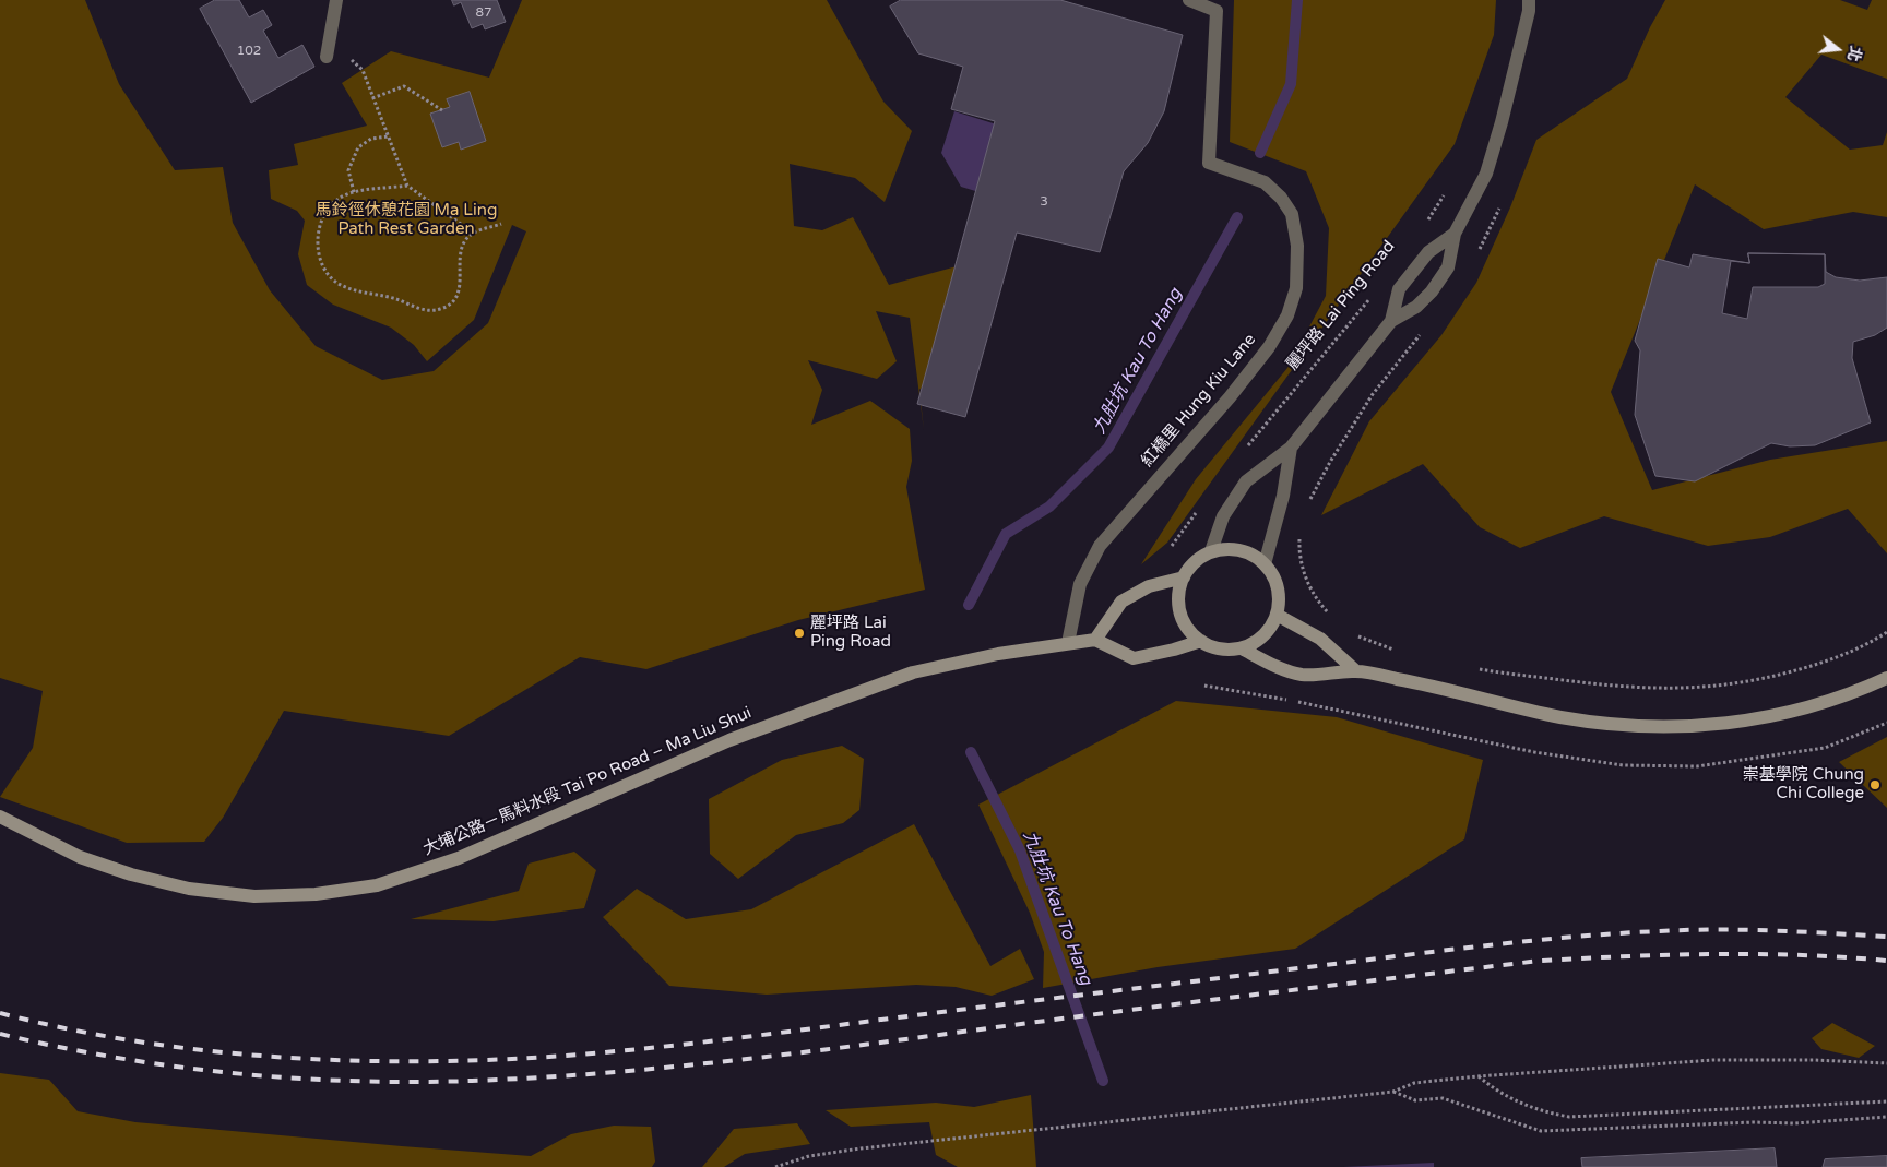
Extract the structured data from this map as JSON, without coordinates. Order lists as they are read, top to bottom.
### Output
{
  "streets": {
    "main road": ["大埔公路－馬料水段 Tai Po Road – Ma Liu Shui"],
    "street": ["麗坪路 Lai Ping Road", "紅橋里 Hung Kiu Lane"]
  },
  "crossings": [
    ["紅橋里 Hung Kiu Lane", "大埔公路－馬料水段 Tai Po Road – Ma Liu Shui"]
  ],
  "water": ["九肚坑 Kau To Hang"],
  "parks": ["馬鈴徑休憩花園 Ma Ling Path Rest Garden"],
  "places": ["麗坪路 Lai Ping Road", "崇基學院 Chung Chi College"],
  "house_numbers": ["87", "102", "3"],
  "north": "right"
}
